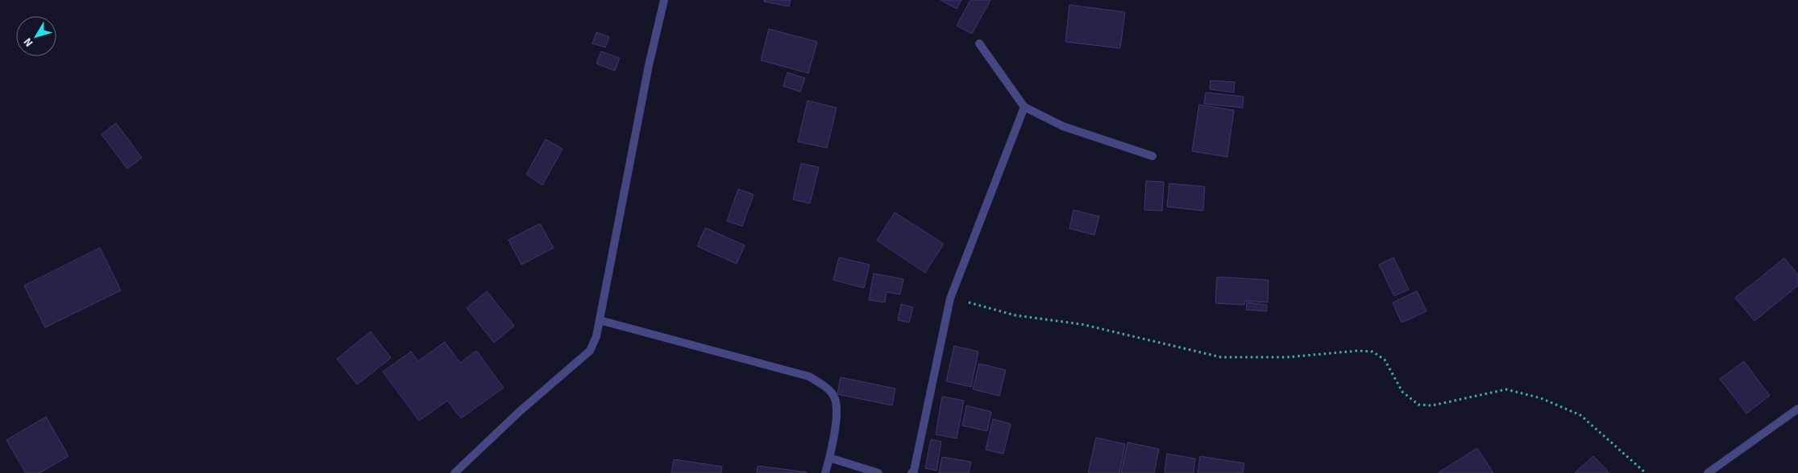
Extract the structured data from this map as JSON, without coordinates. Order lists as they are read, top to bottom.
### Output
{
  "north": "bottom left"
}
